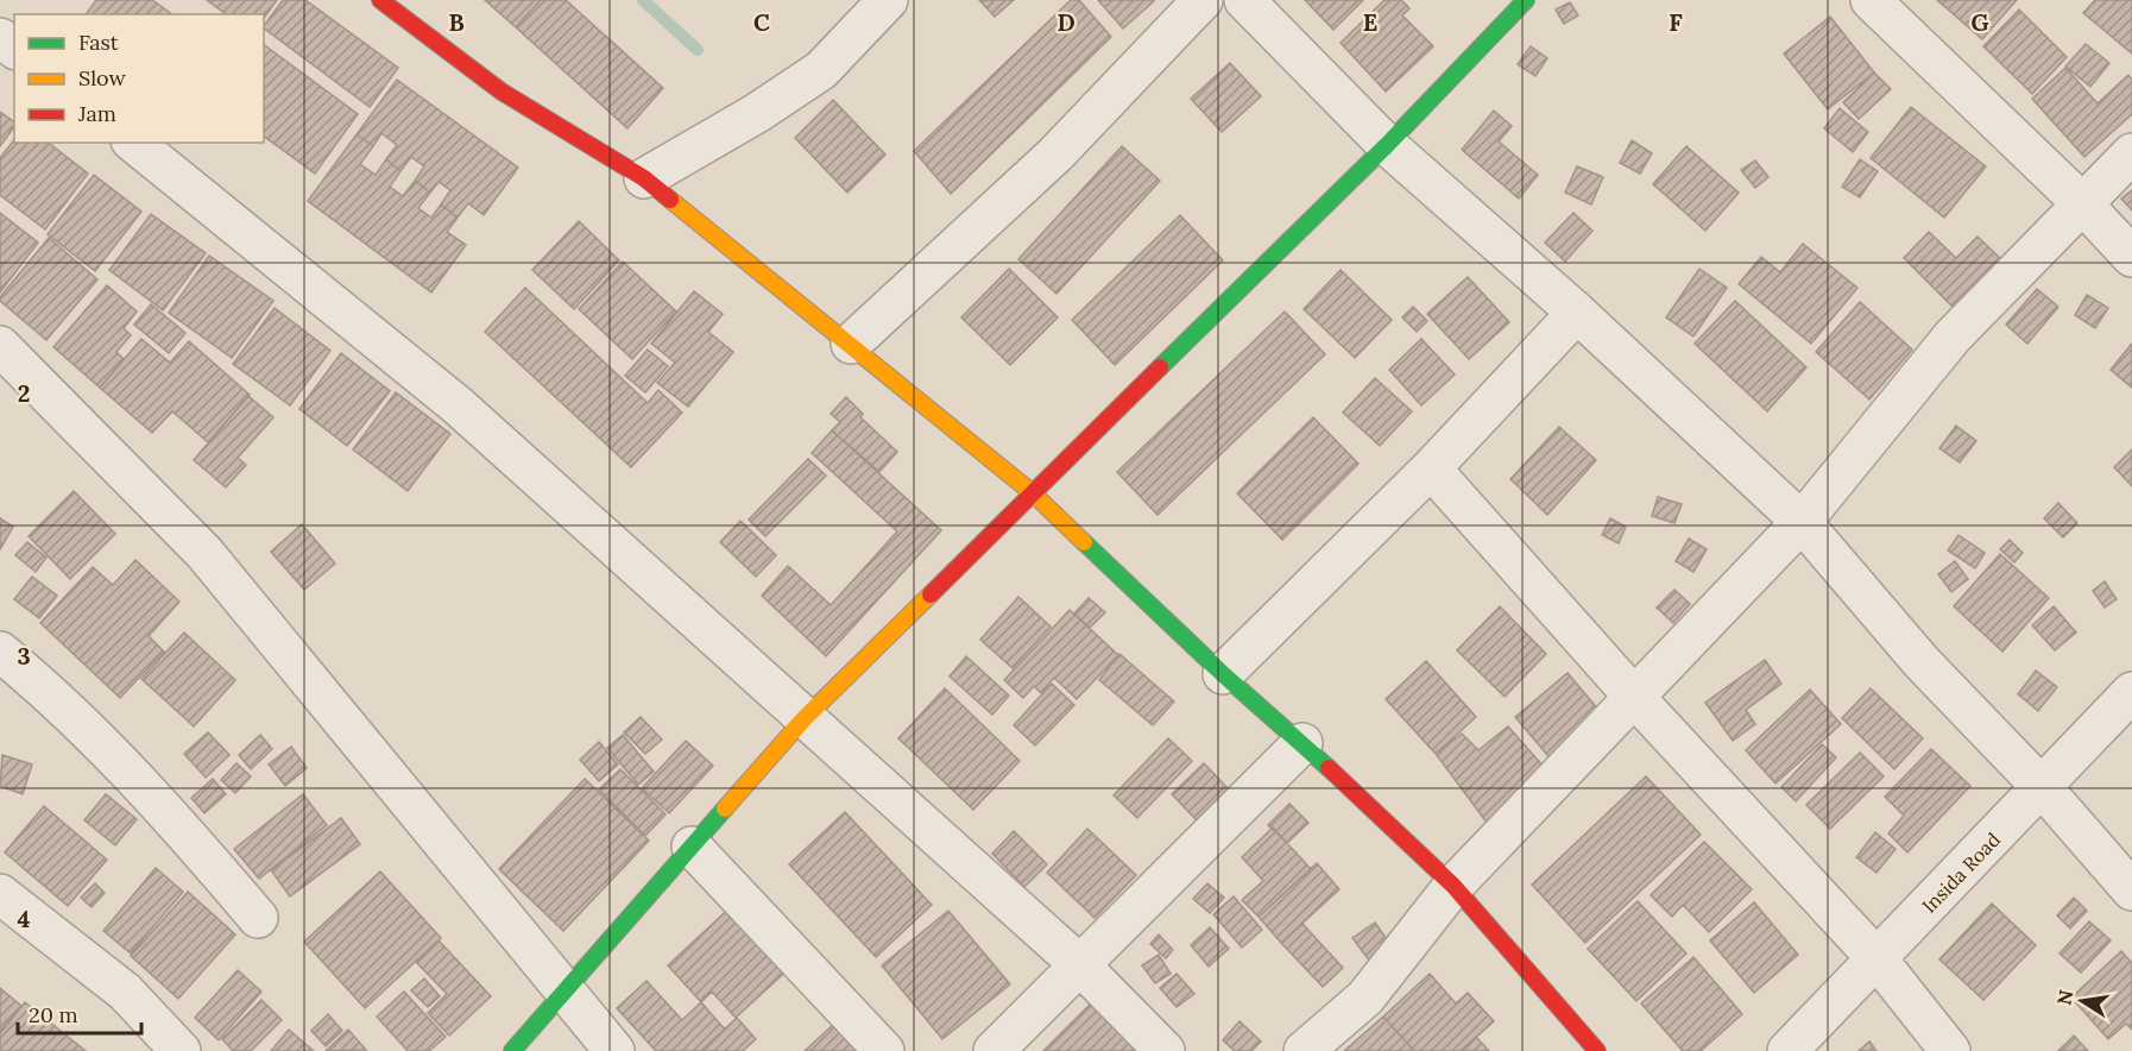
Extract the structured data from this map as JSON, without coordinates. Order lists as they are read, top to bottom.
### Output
{
  "streets": {
    "street": ["Insida Road"]
  },
  "legend": ["Fast", "Slow", "Jam"],
  "scale_bar": "20 m",
  "north": "left",
  "grid": {
    "columns": [
      "B",
      "C",
      "D",
      "E",
      "F",
      "G"
    ],
    "rows": ["2", "3", "4"]
  }
}
